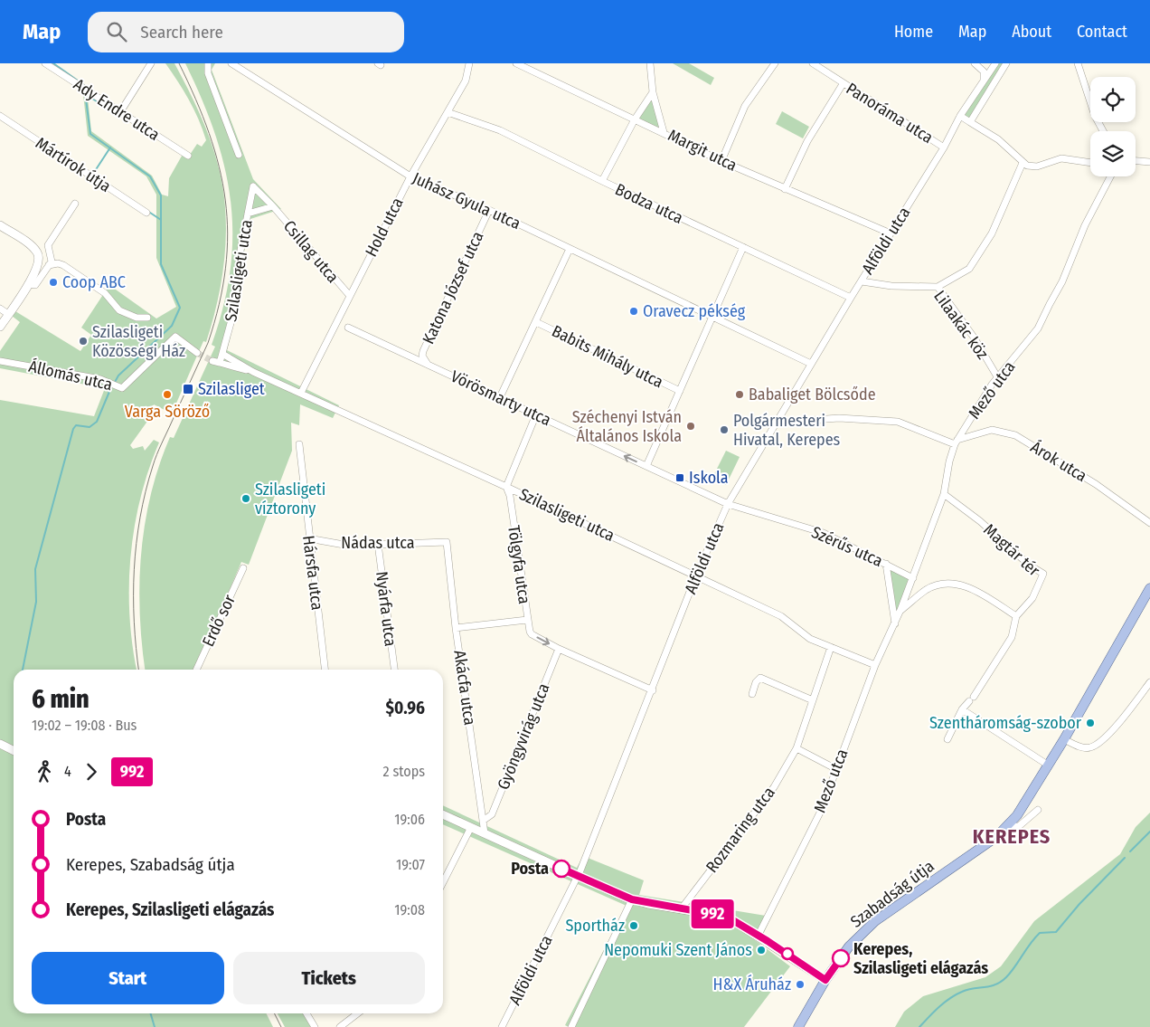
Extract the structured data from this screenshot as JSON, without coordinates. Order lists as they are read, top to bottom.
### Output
{
  "streets": {
    "main road": ["Szabadság útja"],
    "street": [
      "Ady Endre utca",
      "Panoráma utca",
      "Margit utca",
      "Mártírok útja",
      "Juhász Gyula utca",
      "Bodza utca",
      "Hold utca",
      "Alföldi utca",
      "Csillag utca",
      "Szilasligeti utca",
      "Katona József utca",
      "Lilaakác köz",
      "Babits Mihály utca",
      "Állomás utca",
      "Mező utca",
      "Vörösmarty utca",
      "Árok utca",
      "Nádas utca",
      "Szérűs utca",
      "Magtár tér",
      "Tölgyfa utca",
      "Hársfa utca",
      "Nyárfa utca",
      "Erdő sor",
      "Akácfa utca",
      "Gyöngyvirág utca",
      "Rozmaring utca"
    ]
  },
  "crossings": [
    ["Panoráma utca", "Alföldi utca"],
    ["Margit utca", "Alföldi utca"],
    ["Juhász Gyula utca", "Hold utca"],
    ["Juhász Gyula utca", "Alföldi utca"],
    ["Juhász Gyula utca", "Katona József utca"],
    ["Bodza utca", "Hold utca"],
    ["Bodza utca", "Alföldi utca"],
    ["Hold utca", "Csillag utca"],
    ["Hold utca", "Szilasligeti utca"],
    ["Alföldi utca", "Szilasligeti utca"],
    ["Alföldi utca", "Lilaakác köz"],
    ["Alföldi utca", "Vörösmarty utca"],
    ["Alföldi utca", "Szérűs utca"],
    ["Alföldi utca", "Tölgyfa utca"],
    ["Csillag utca", "Szilasligeti utca"],
    ["Szilasligeti utca", "Mező utca"],
    ["Szilasligeti utca", "Tölgyfa utca"],
    ["Szilasligeti utca", "Rozmaring utca"],
    ["Katona József utca", "Vörösmarty utca"],
    ["Lilaakác köz", "Mező utca"],
    ["Mező utca", "Árok utca"],
    ["Mező utca", "Szérűs utca"],
    ["Mező utca", "Magtár tér"],
    ["Vörösmarty utca", "Szérűs utca"],
    ["Nádas utca", "Hársfa utca"],
    ["Nádas utca", "Nyárfa utca"],
    ["Nádas utca", "Akácfa utca"],
    ["Tölgyfa utca", "Gyöngyvirág utca"],
    ["Akácfa utca", "Gyöngyvirág utca"]
  ],
  "districts": ["KEREPES"],
  "places": {
    "other": [
      "Coop ABC",
      "Oravecz pékség",
      "Szilasligeti Közösségi Ház",
      "Varga Söröző",
      "Babaliget Bölcsőde",
      "Széchenyi István Általános Iskola",
      "Polgármesteri Hivatal, Kerepes",
      "Szilasligeti víztorony",
      "Szentháromság-szobor",
      "Posta",
      "Sportház",
      "Nepomuki Szent János",
      "Kerepes, Szilasligeti elágazás",
      "H&X Áruház"
    ],
    "transit": ["Szilasliget", "Iskola"]
  },
  "lines": ["bus line 992"],
  "page": {
    "header": "Map",
    "search": "Search here",
    "nav": [
      "Home",
      "Map",
      "About",
      "Contact"
    ],
    "on_map": "992",
    "heading": ["6 min", "19:02 – 19:08 · Bus", "$0.96"],
    "legs": ["4", "992", "2 stops"],
    "list": [
      {
        "name": "Posta",
        "value": "19:06"
      },
      {
        "name": "Kerepes, Szabadság útja",
        "value": "19:07"
      },
      {
        "name": "Kerepes, Szilasligeti elágazás",
        "value": "19:08"
      }
    ],
    "buttons": ["Start", "Tickets"]
  }
}
